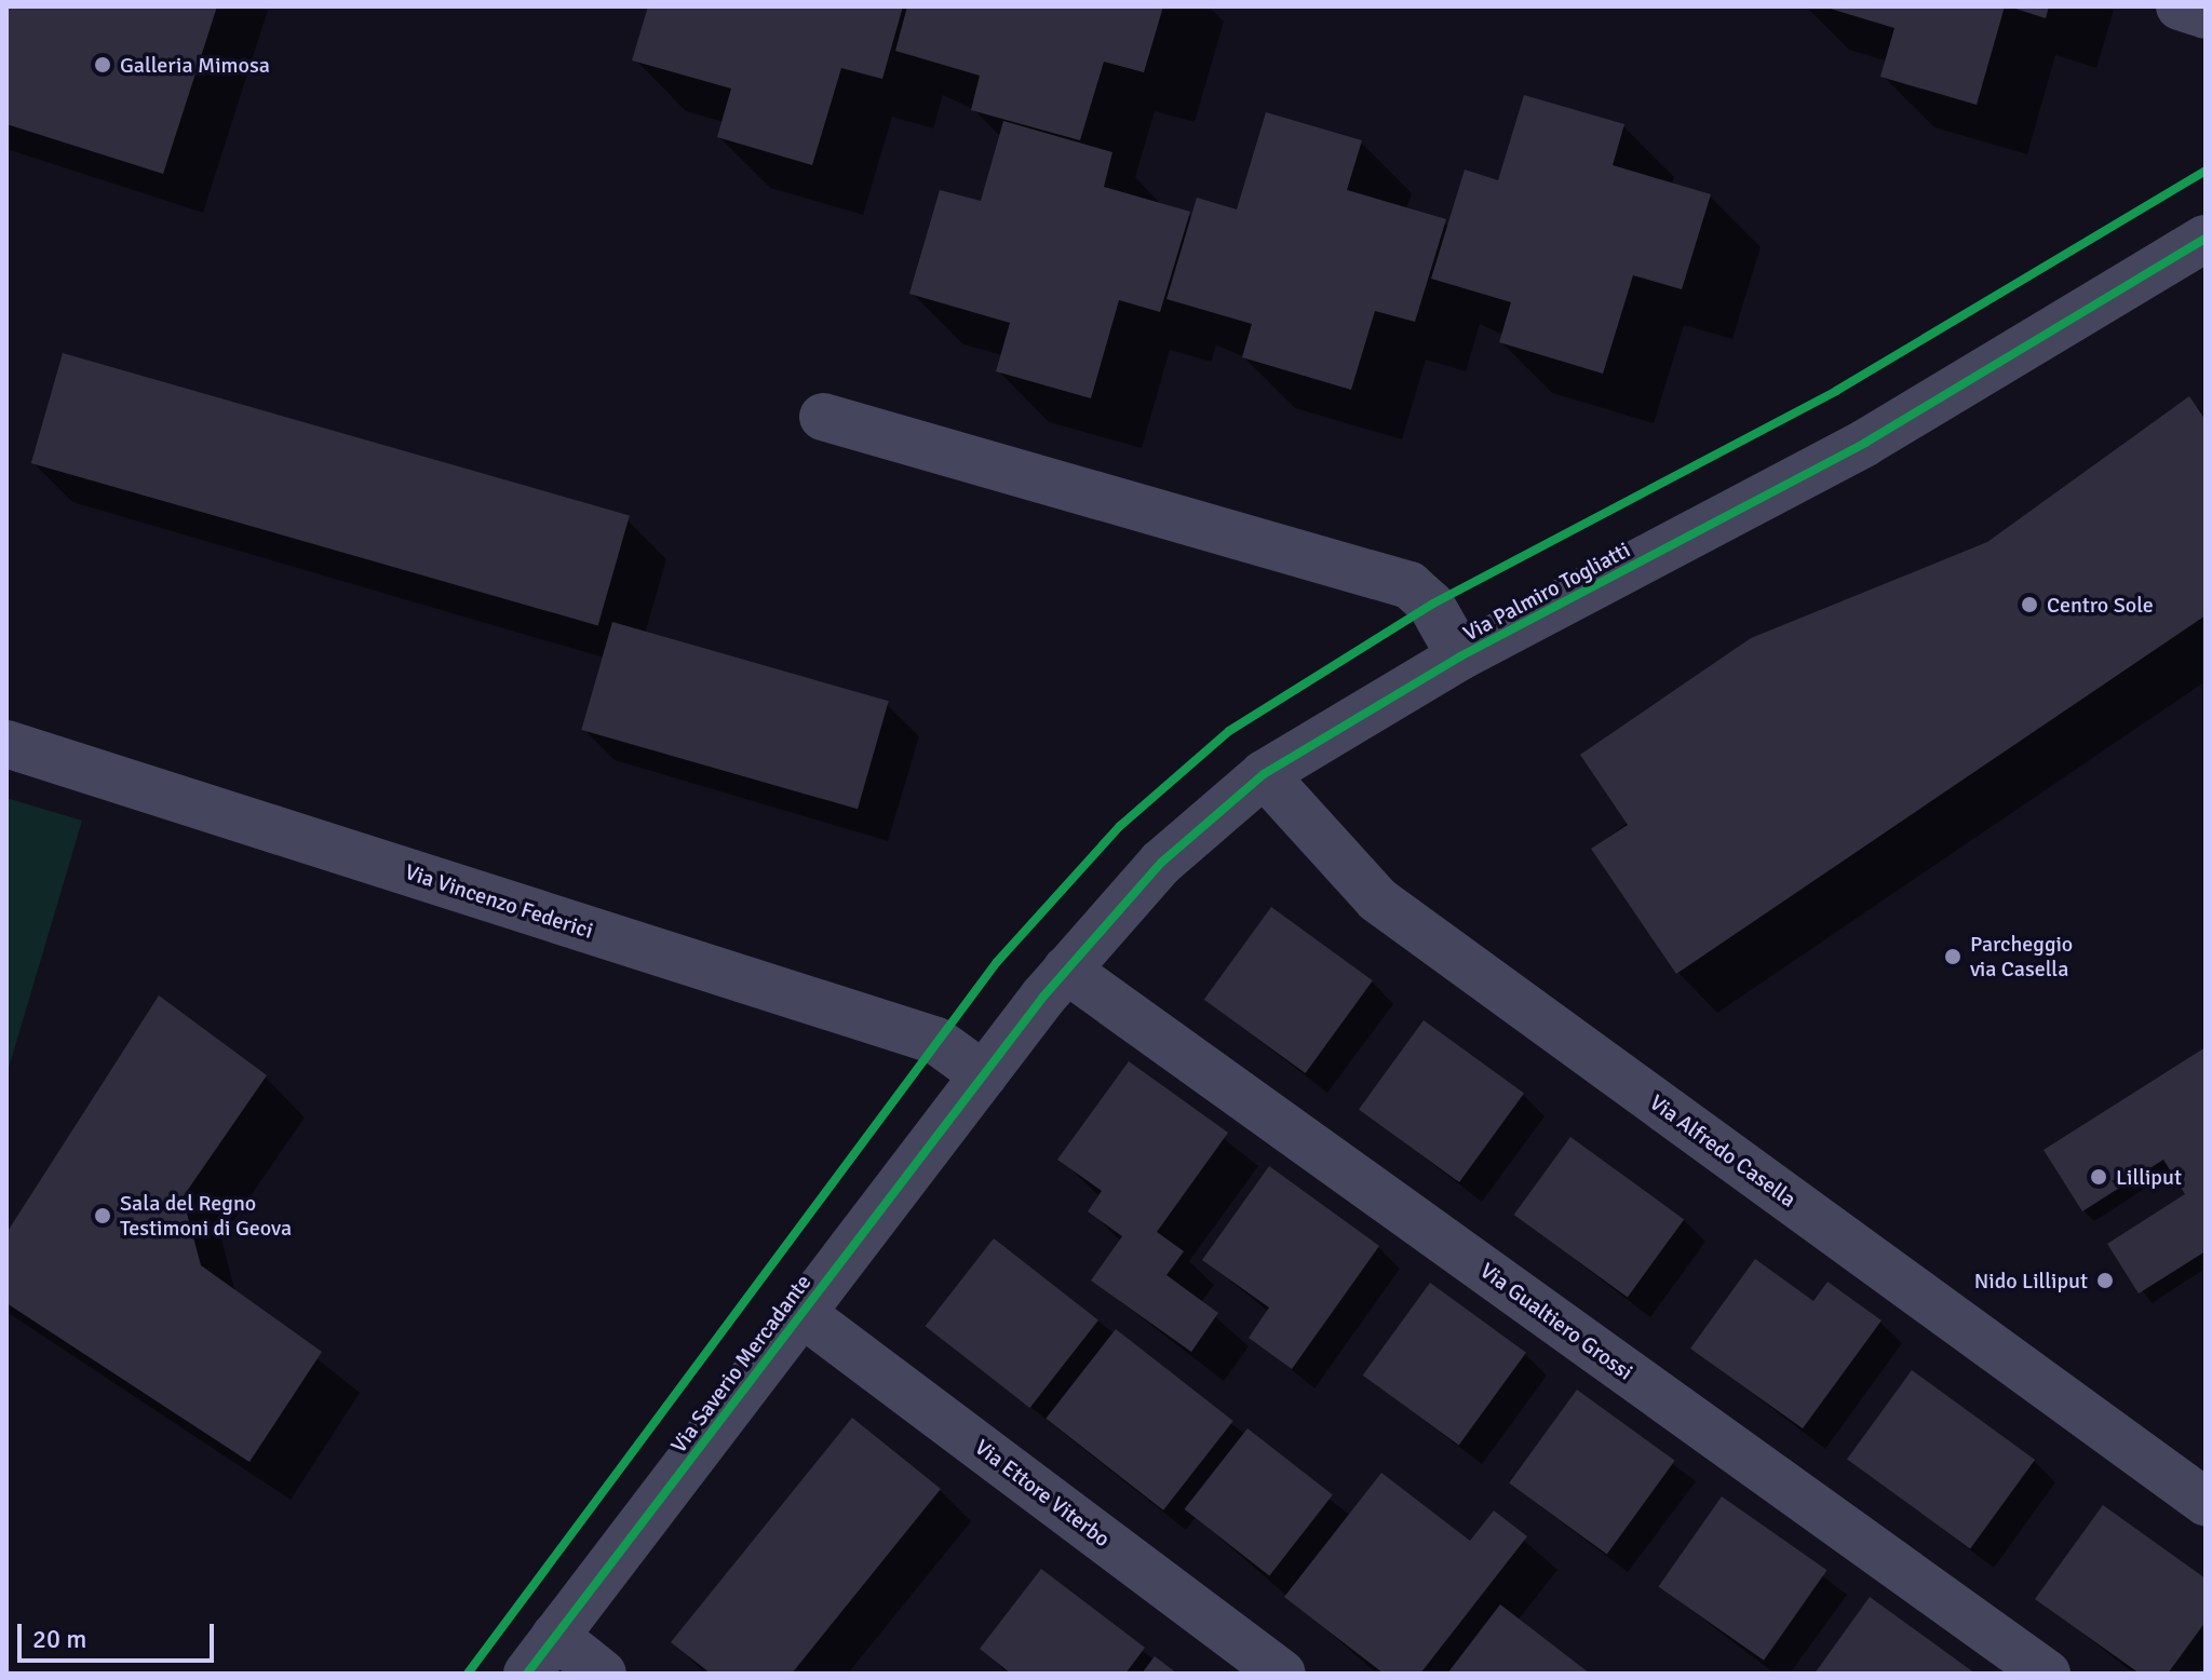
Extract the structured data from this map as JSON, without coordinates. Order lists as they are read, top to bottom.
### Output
{
  "streets": {
    "street": [
      "Via Palmiro Togliatti",
      "Via Vincenzo Federici",
      "Via Alfredo Casella",
      "Via Gualtiero Grossi",
      "Via Saverio Mercadante",
      "Via Ettore Viterbo"
    ]
  },
  "crossings": [
    ["Via Palmiro Togliatti", "Via Vincenzo Federici"],
    ["Via Palmiro Togliatti", "Via Alfredo Casella"],
    ["Via Palmiro Togliatti", "Via Gualtiero Grossi"],
    ["Via Palmiro Togliatti", "Via Saverio Mercadante"],
    ["Via Vincenzo Federici", "Via Saverio Mercadante"],
    ["Via Saverio Mercadante", "Via Ettore Viterbo"]
  ],
  "places": [
    "Galleria Mimosa",
    "Centro Sole",
    "Parcheggio via Casella",
    "Lilliput",
    "Sala del Regno Testimoni di Geova",
    "Nido Lilliput"
  ],
  "scale_bar": "20 m"
}
